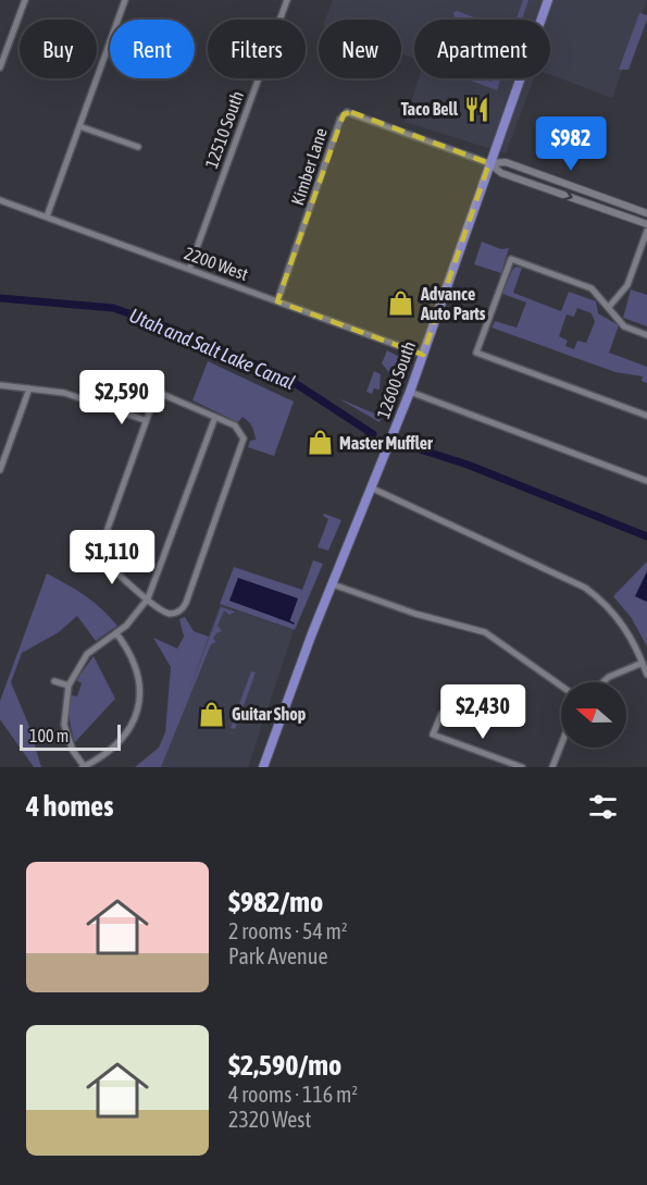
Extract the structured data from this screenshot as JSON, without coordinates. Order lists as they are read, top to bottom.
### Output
{
  "streets": {
    "main road": ["12600 South"],
    "street": ["12510 South", "Kimber Lane", "2200 West"]
  },
  "crossings": [
    ["12510 South", "2200 West"],
    ["Kimber Lane", "2200 West"],
    ["Kimber Lane", "12600 South"],
    ["2200 West", "12600 South"]
  ],
  "water": ["Utah and Salt Lake Canal"],
  "places": {
    "restaurant": ["Taco Bell"],
    "shop": ["Advance Auto Parts", "Master Muffler", "Guitar Shop"]
  },
  "scale_bar": "100 m",
  "north": "left",
  "page": {
    "chip": [
      "Buy",
      "Rent",
      "Filters",
      "New",
      "Apartment"
    ],
    "price": [
      "$982",
      "$2,590",
      "$1,110",
      "$2,430"
    ],
    "scale": "100 m",
    "heading": "4 homes",
    "list": [
      {
        "name": "$982/mo",
        "note": "2 rooms · 54 m² · Park Avenue"
      },
      {
        "name": "$2,590/mo",
        "note": "4 rooms · 116 m² · 2320 West"
      }
    ]
  }
}
